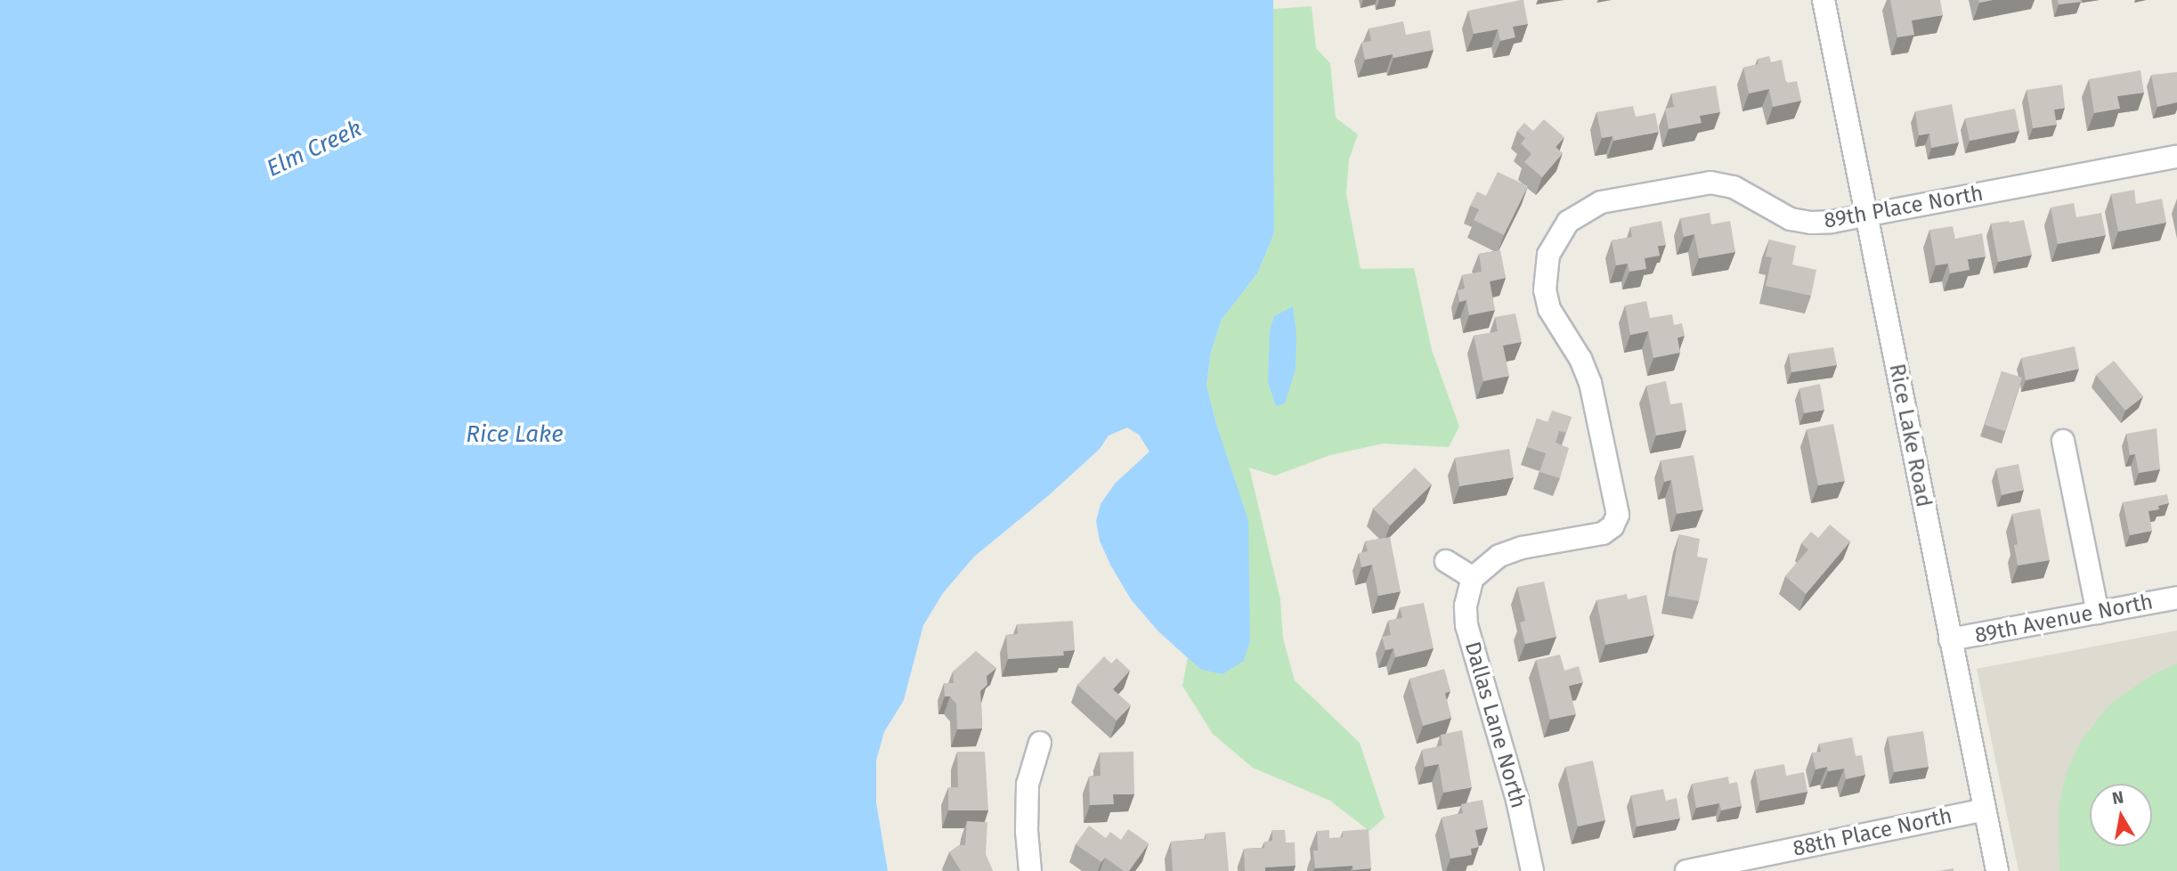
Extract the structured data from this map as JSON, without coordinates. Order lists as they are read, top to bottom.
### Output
{
  "streets": {
    "street": [
      "89th Place North",
      "Rice Lake Road",
      "89th Avenue North",
      "Dallas Lane North",
      "88th Place North"
    ]
  },
  "crossings": [
    ["89th Place North", "Rice Lake Road"],
    ["89th Place North", "Dallas Lane North"],
    ["Rice Lake Road", "89th Avenue North"],
    ["Rice Lake Road", "88th Place North"]
  ],
  "water": ["Elm Creek", "Rice Lake"],
  "north": "top"
}
